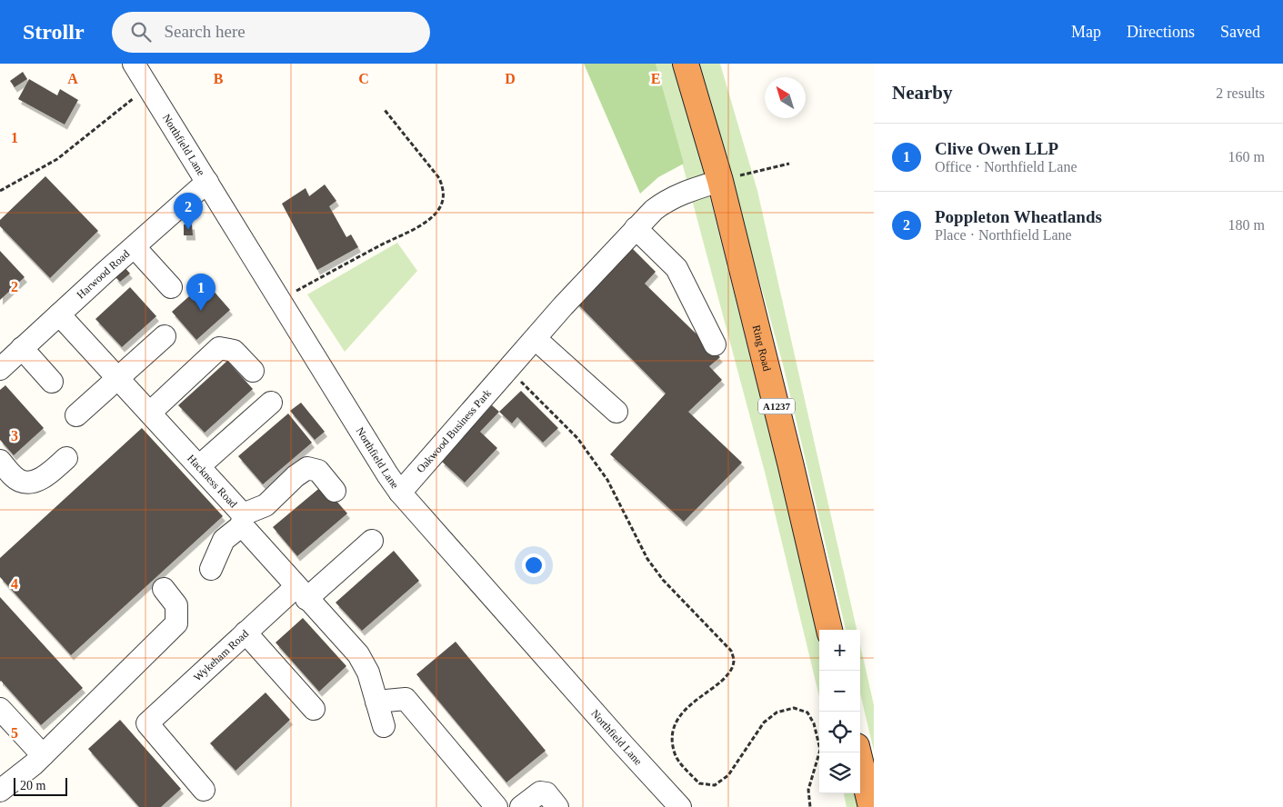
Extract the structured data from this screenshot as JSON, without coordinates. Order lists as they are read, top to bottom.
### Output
{
  "streets": {
    "highway": ["Ring Road", "A1237"],
    "street": [
      "Northfield Lane",
      "Harwood Road",
      "Oakwood Business Park",
      "Hackness Road",
      "Wykeham Road"
    ]
  },
  "crossings": [
    ["Northfield Lane", "Harwood Road"],
    ["Northfield Lane", "Oakwood Business Park"],
    ["Harwood Road", "Hackness Road"],
    ["Ring Road", "Oakwood Business Park"],
    ["Hackness Road", "Wykeham Road"]
  ],
  "scale_bar": "20 m",
  "north": "top left",
  "page": {
    "header": "Strollr",
    "search": "Search here",
    "nav": ["Map", "Directions", "Saved"],
    "heading": ["Nearby", "2 results"],
    "list": [
      {
        "mark": "1",
        "name": "Clive Owen LLP",
        "note": "Office · Northfield Lane",
        "value": "160 m"
      },
      {
        "mark": "2",
        "name": "Poppleton Wheatlands",
        "note": "Place · Northfield Lane",
        "value": "180 m"
      }
    ],
    "pins": ["2", "1"],
    "map_buttons": ["+", "−"],
    "scale": "20 m"
  },
  "grid": {
    "columns": [
      "A",
      "B",
      "C",
      "D",
      "E"
    ],
    "rows": [
      "1",
      "2",
      "3",
      "4",
      "5"
    ]
  }
}
